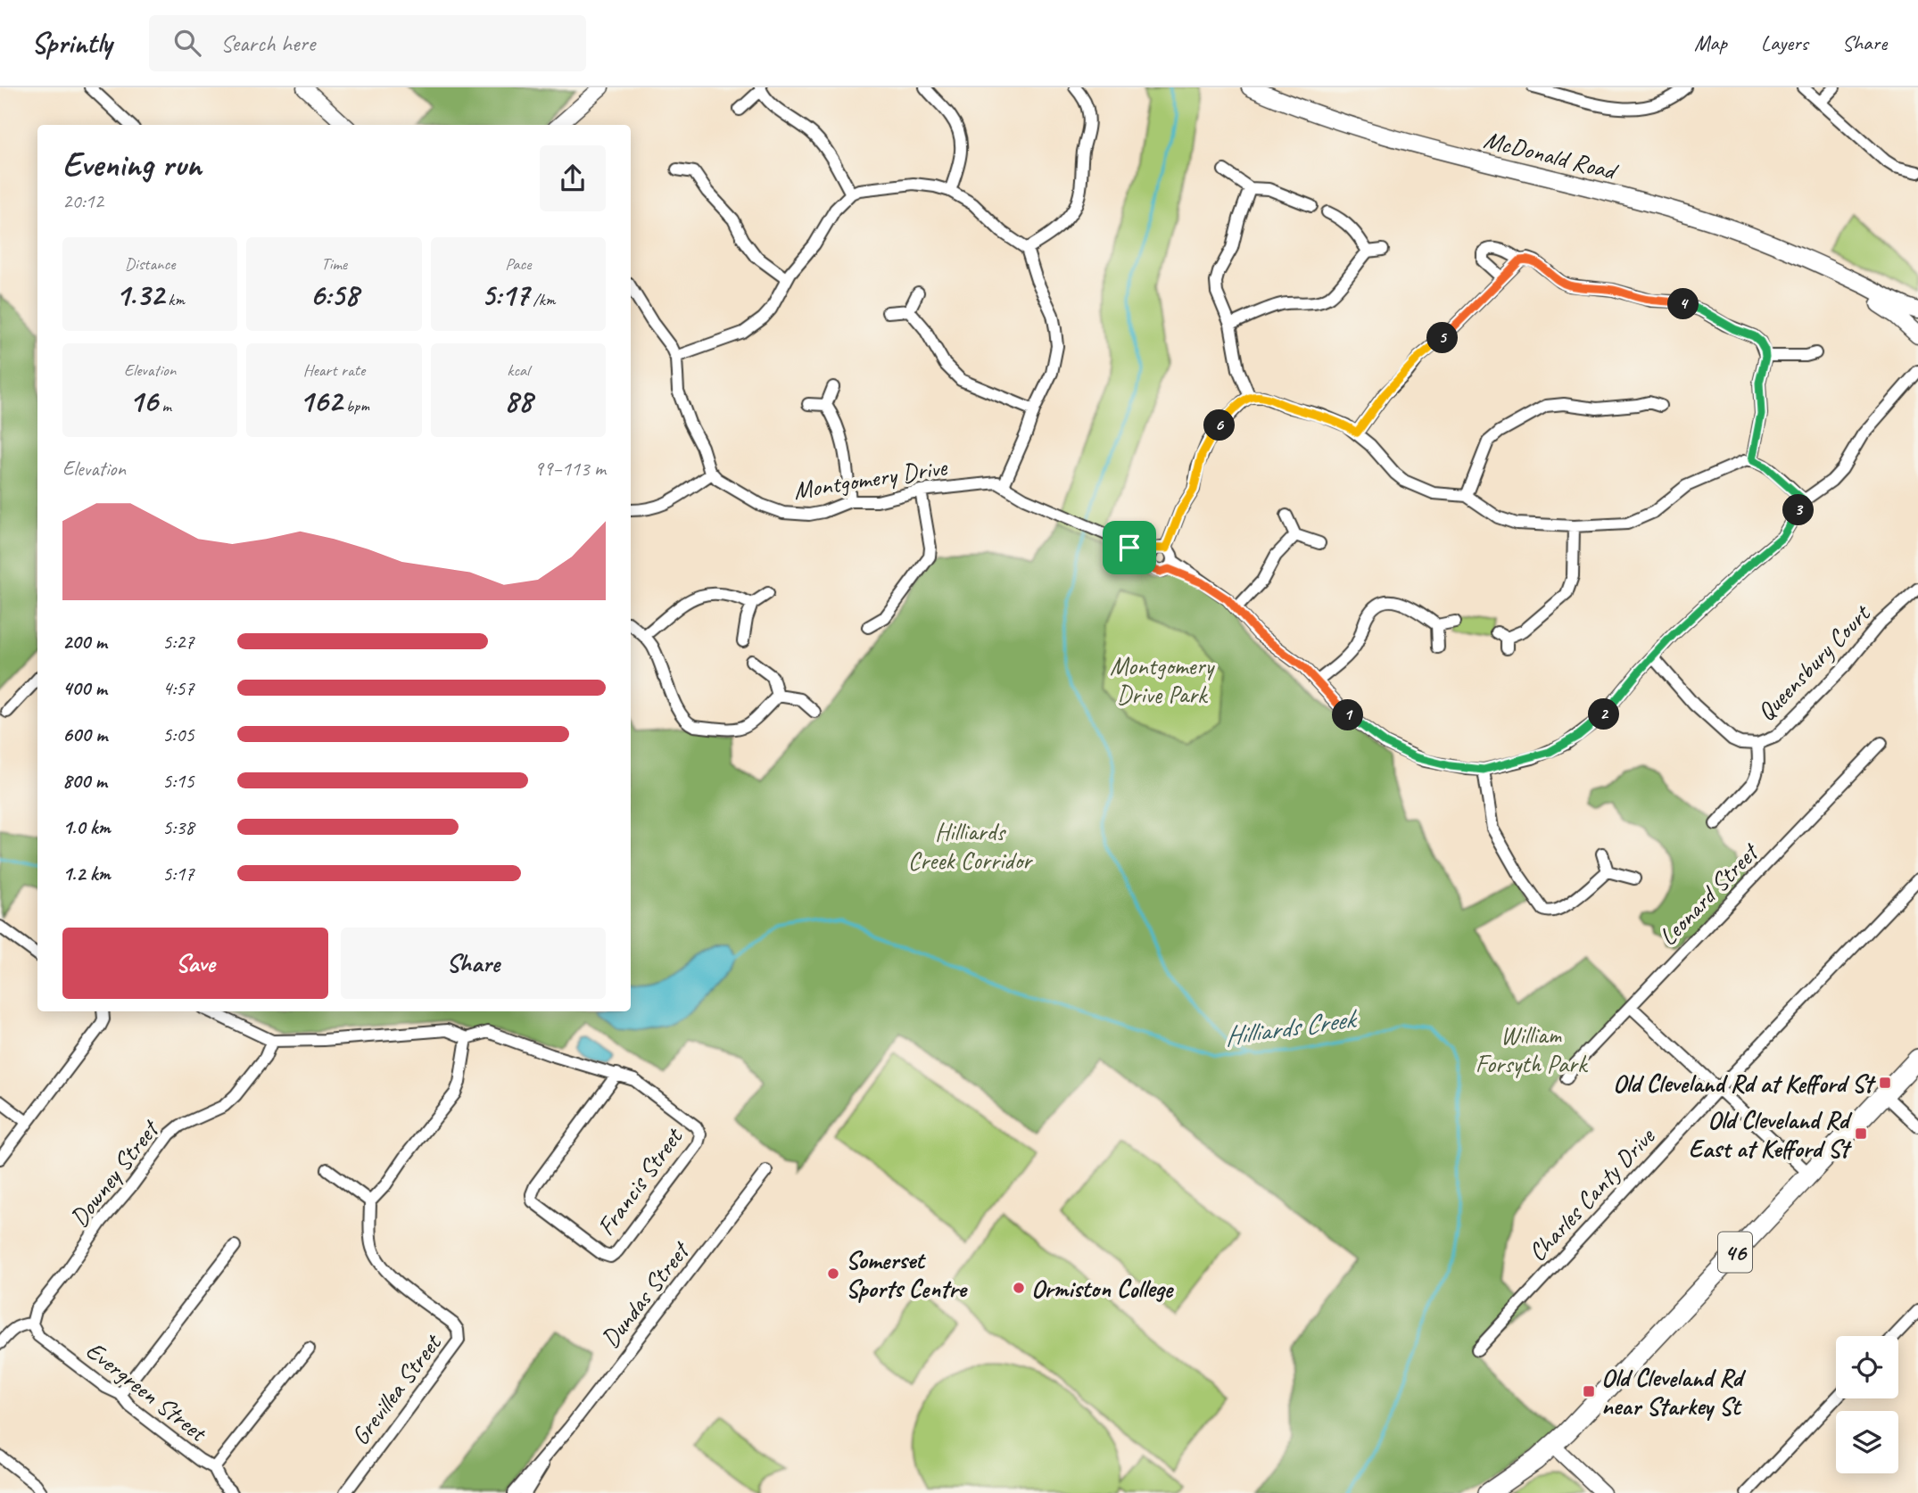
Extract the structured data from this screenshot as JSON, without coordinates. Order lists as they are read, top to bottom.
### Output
{
  "streets": {
    "main road": ["McDonald Road", "46"],
    "street": [
      "Montgomery Drive",
      "Queensbury Court",
      "Leonard Street",
      "Downey Street",
      "Francis Street",
      "Charles Canty Drive",
      "Dundas Street",
      "Grevillea Street",
      "Evergreen Street"
    ]
  },
  "crossings": [
    ["Downey Street", "Francis Street"],
    ["Downey Street", "Evergreen Street"]
  ],
  "water": ["Hilliards Creek"],
  "parks": ["Montgomery Drive Park", "Hilliards Creek Corridor", "William Forsyth Park"],
  "places": {
    "transit": ["Old Cleveland Rd at Kefford St", "Old Cleveland Rd East at Kefford St", "Old Cleveland Rd near Starkey St"],
    "other": ["Somerset Sports Centre", "Ormiston College"]
  },
  "page": {
    "header": "Sprintly",
    "search": "Search here",
    "nav": ["Map", "Layers", "Share"],
    "heading": ["Evening run", "20:12"],
    "stats": [
      ["Distance", "1.32 km"],
      ["Time", "6:58"],
      ["Pace", "5:17 /km"],
      ["Elevation", "16 m"],
      ["Heart rate", "162 bpm"],
      ["kcal", "88"]
    ],
    "pins": [
      "4",
      "5",
      "6",
      "3",
      "2",
      "1"
    ],
    "chart": ["Elevation", "99–113 m"],
    "list": [
      {
        "name": "200 m",
        "note": "5:27"
      },
      {
        "name": "400 m",
        "note": "4:57"
      },
      {
        "name": "600 m",
        "note": "5:05"
      },
      {
        "name": "800 m",
        "note": "5:15"
      },
      {
        "name": "1.0 km",
        "note": "5:38"
      },
      {
        "name": "1.2 km",
        "note": "5:17"
      }
    ],
    "buttons": ["Save", "Share"]
  }
}
